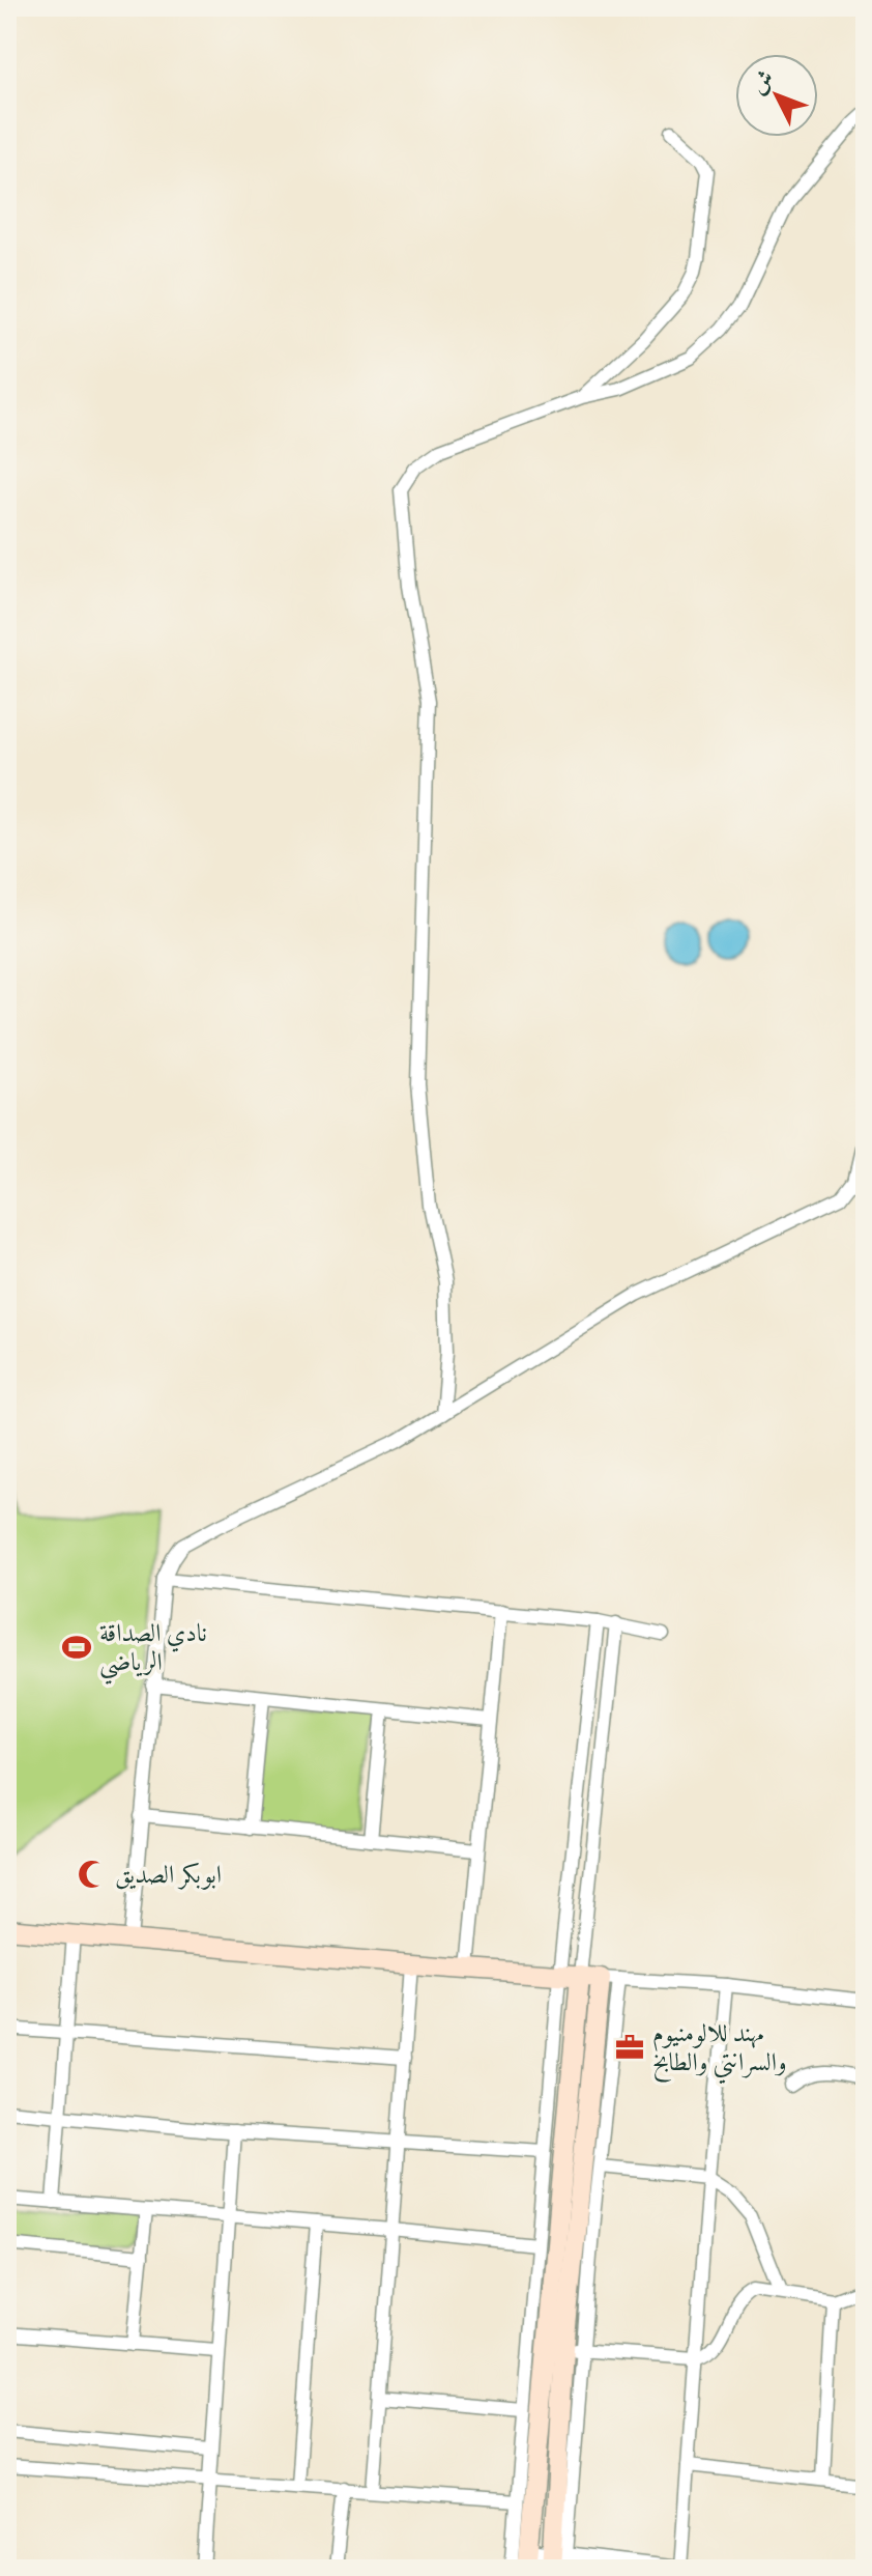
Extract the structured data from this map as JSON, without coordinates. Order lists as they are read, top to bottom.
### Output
{
  "places": {
    "sports": ["نادي الصداقة الرياضي"],
    "mosque": ["ابوبكر الصديق"],
    "office": ["مهند للالومنيوم والسرانتي والطابخ"]
  },
  "north": "top left"
}
